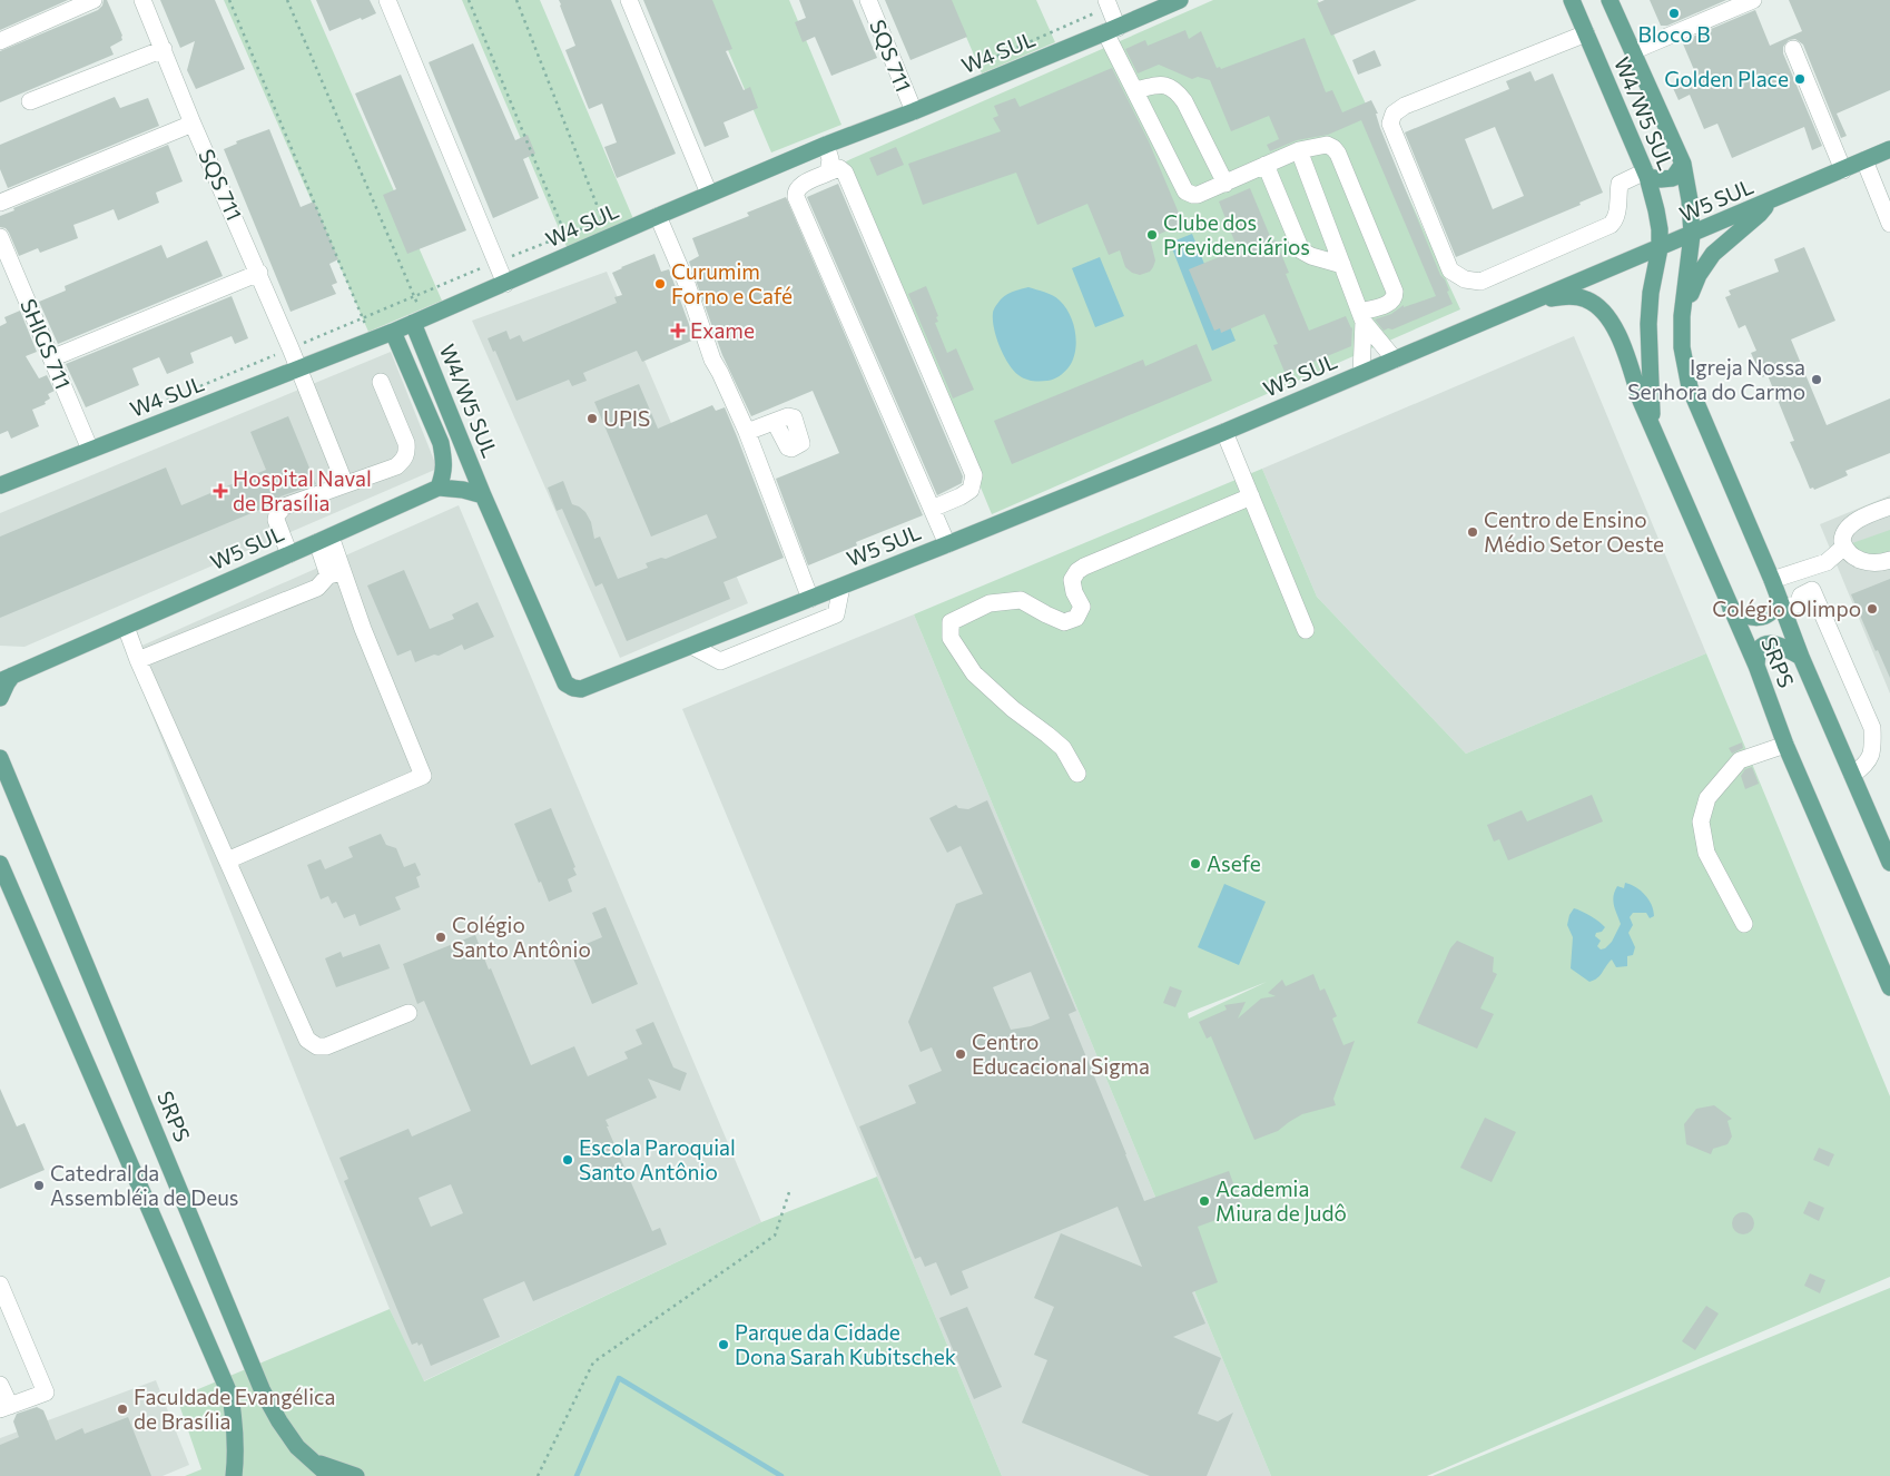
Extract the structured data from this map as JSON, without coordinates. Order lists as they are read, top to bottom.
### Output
{
  "streets": {
    "main road": [
      "W4 SUL",
      "W4/W5 SUL",
      "W5 SUL",
      "SRPS"
    ],
    "street": ["SQS 711", "SHIGS 711"]
  },
  "crossings": [
    ["W4 SUL", "SQS 711"],
    ["W4 SUL", "W4/W5 SUL"],
    ["W4 SUL", "SHIGS 711"],
    ["W4/W5 SUL", "W5 SUL"],
    ["W4/W5 SUL", "SRPS"],
    ["W5 SUL", "SRPS"]
  ],
  "places": {
    "other": [
      "Bloco B",
      "Golden Place",
      "Clube dos Previdenciários",
      "Curumim Forno e Café",
      "Igreja Nossa Senhora do Carmo",
      "UPIS",
      "Centro de Ensino Médio Setor Oeste",
      "Colégio Olimpo",
      "Asefe",
      "Colégio Santo Antônio",
      "Centro Educacional Sigma",
      "Escola Paroquial Santo Antônio",
      "Catedral da Assembléia de Deus",
      "Academia Miura de Judô",
      "Parque da Cidade Dona Sarah Kubitschek",
      "Faculdade Evangélica de Brasília"
    ],
    "health": ["Exame", "Hospital Naval de Brasília"]
  }
}
